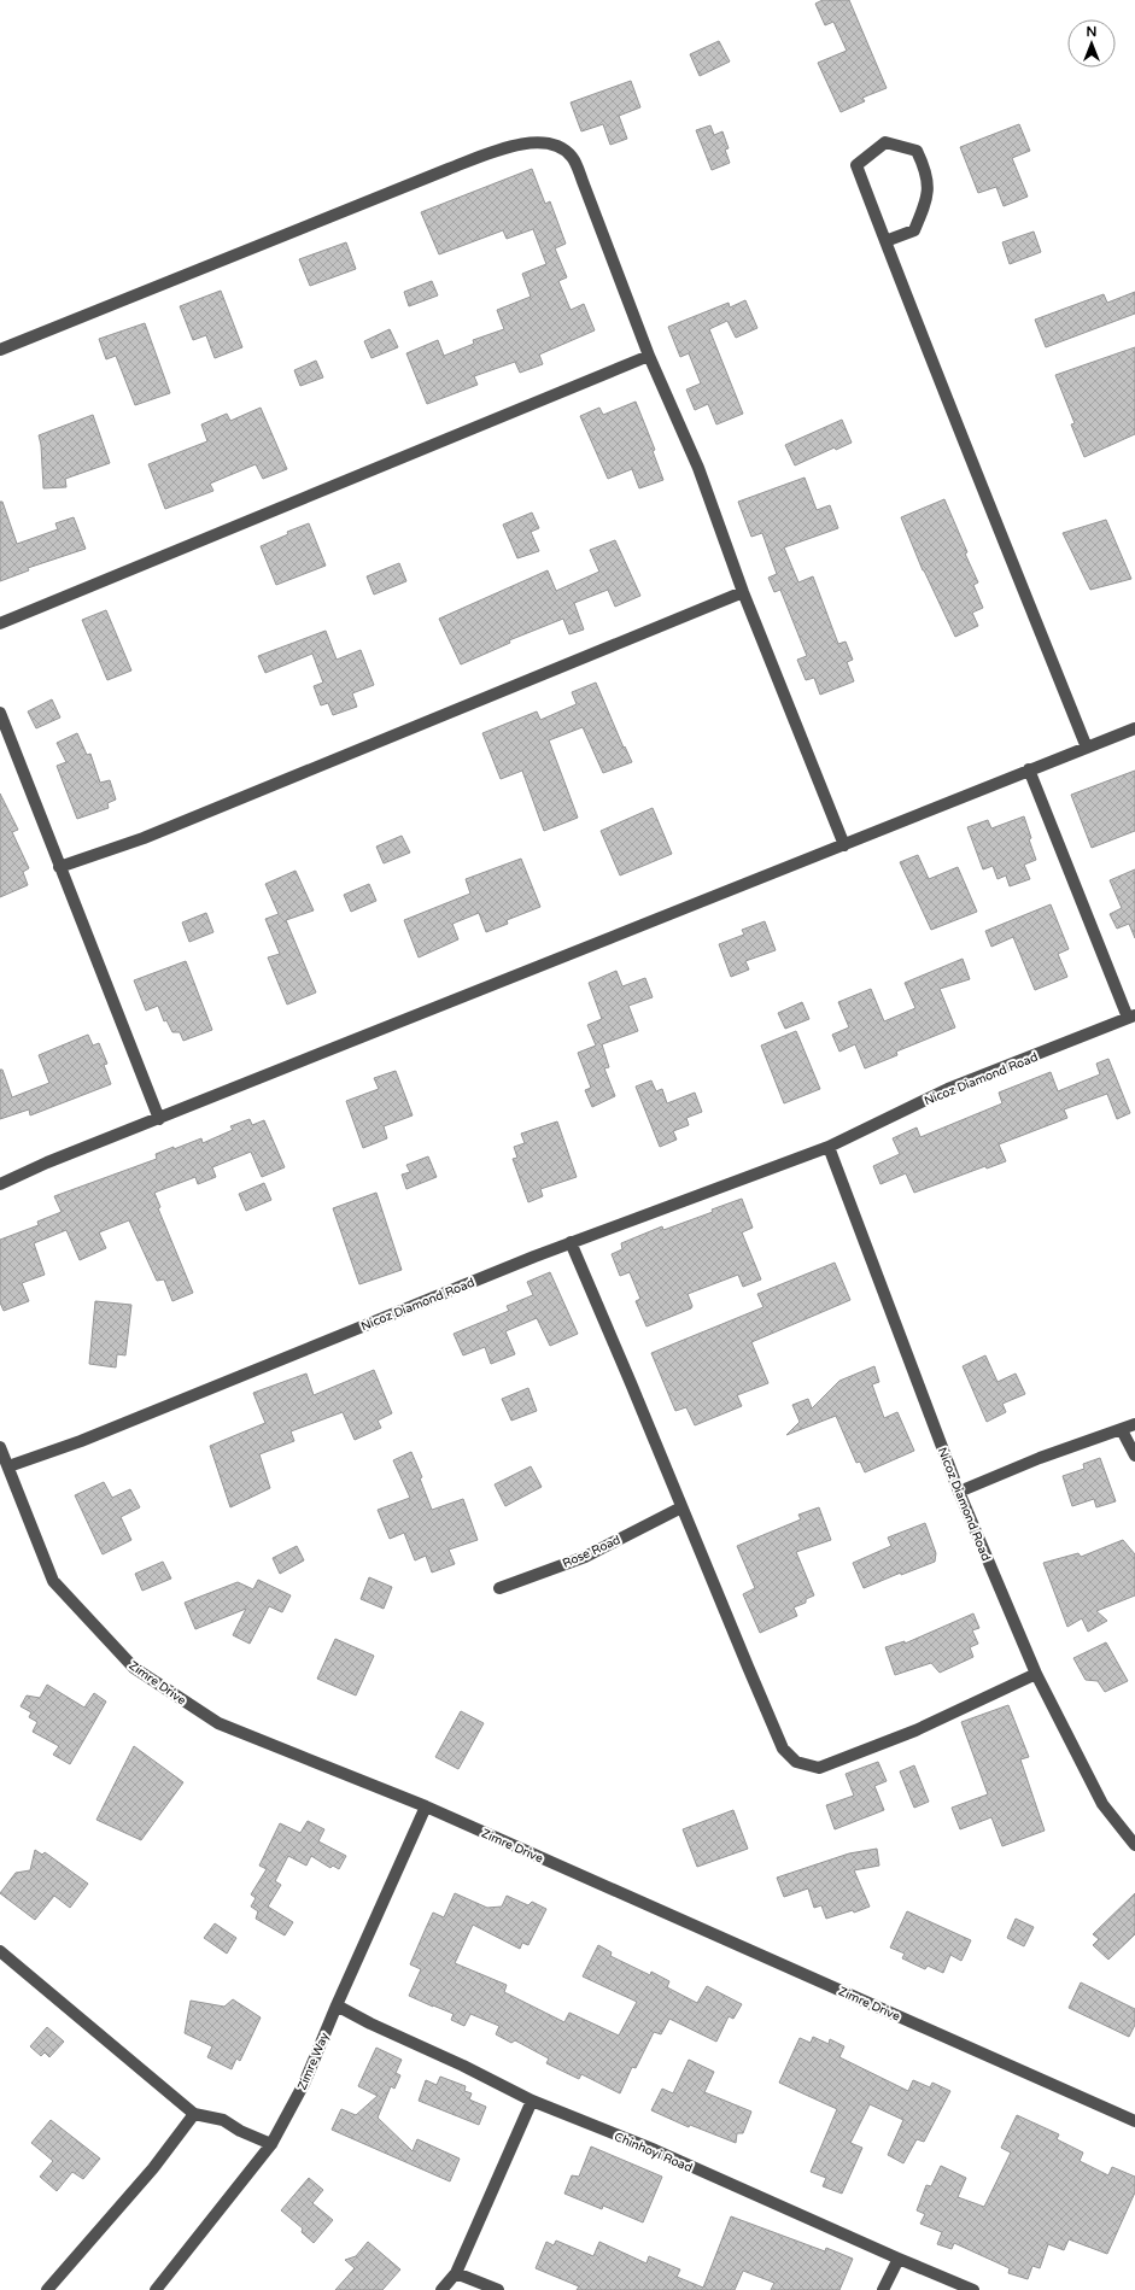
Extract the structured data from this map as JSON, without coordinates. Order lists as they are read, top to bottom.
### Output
{
  "streets": {
    "street": [
      "Nicoz Diamond Road",
      "Rose Road",
      "Zimre Drive",
      "Zimre Way",
      "Chinhoyi Road"
    ]
  },
  "crossings": [
    ["Nicoz Diamond Road", "Zimre Drive"],
    ["Zimre Drive", "Zimre Way"],
    ["Zimre Way", "Chinhoyi Road"]
  ],
  "north": "top"
}
